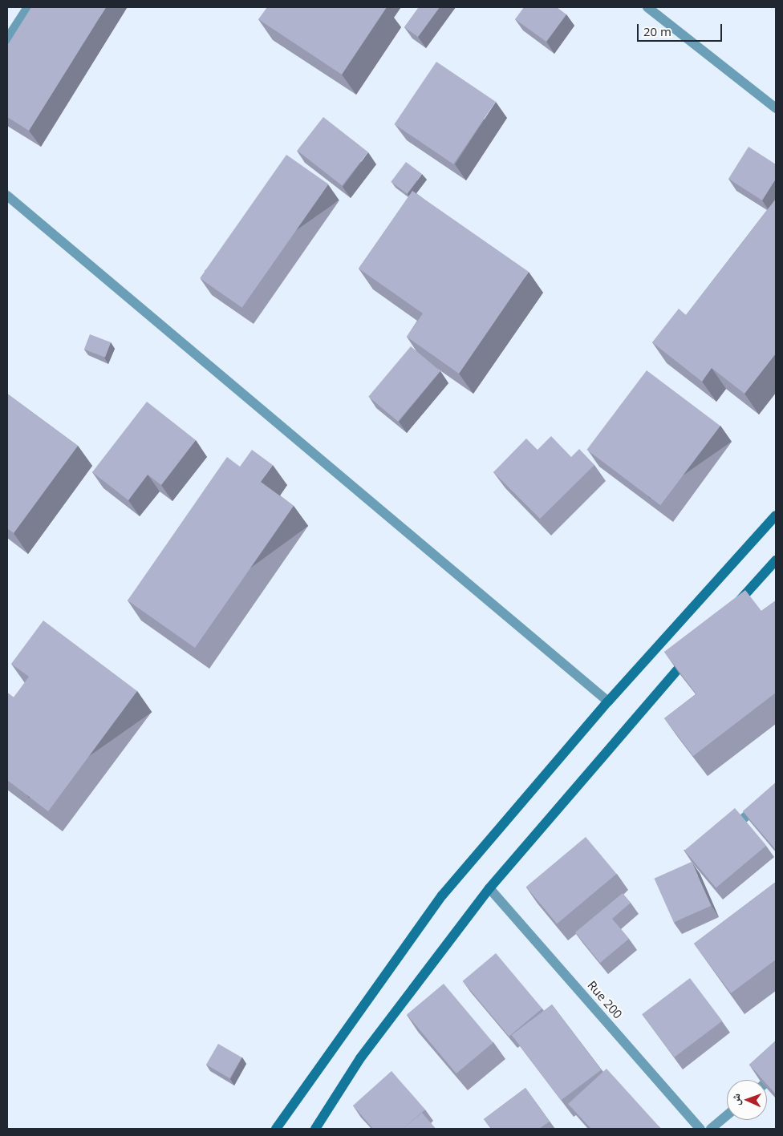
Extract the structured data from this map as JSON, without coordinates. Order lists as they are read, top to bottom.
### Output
{
  "streets": {
    "street": ["Rue 200"]
  },
  "scale_bar": "20 m",
  "north": "left"
}
